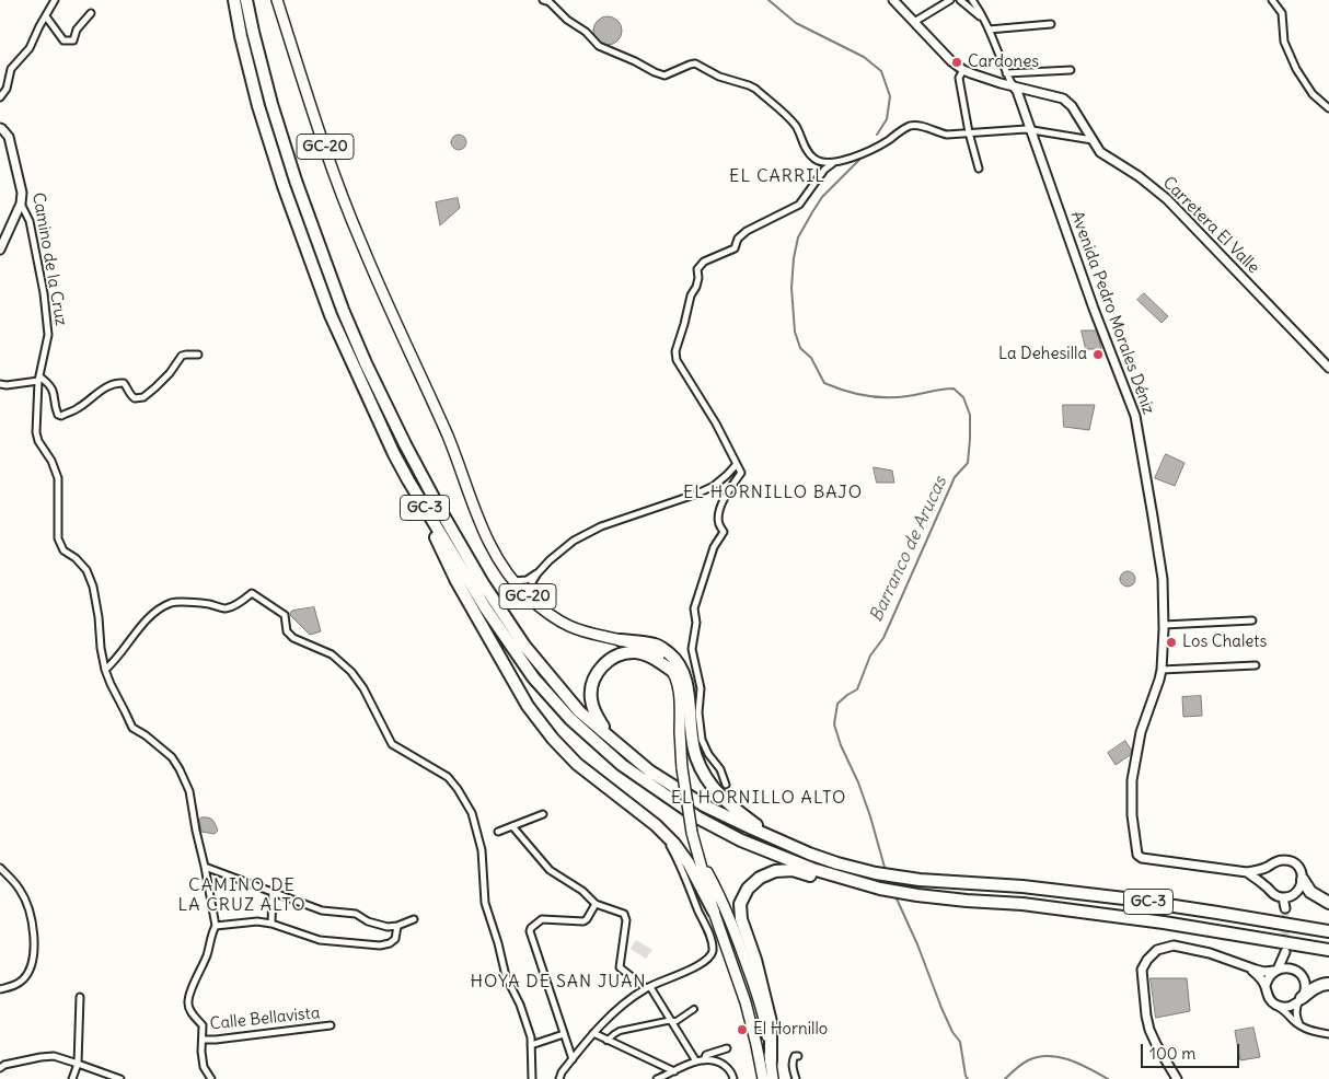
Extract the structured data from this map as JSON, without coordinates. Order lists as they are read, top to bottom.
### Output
{
  "streets": {
    "highway": ["GC-3"],
    "main road": ["GC-20"],
    "street": [
      "Carretera El Valle",
      "Camino de la Cruz",
      "Avenida Pedro Morales Déniz",
      "Calle Bellavista"
    ]
  },
  "crossings": [
    ["Carretera El Valle", "Avenida Pedro Morales Déniz"],
    ["Camino de la Cruz", "Calle Bellavista"]
  ],
  "districts": [
    "EL CARRIL",
    "EL HORNILLO BAJO",
    "EL HORNILLO ALTO",
    "CAMINO DE LA CRUZ ALTO",
    "HOYA DE SAN JUAN"
  ],
  "water": ["Barranco de Arucas"],
  "places": [
    "Cardones",
    "La Dehesilla",
    "Los Chalets",
    "El Hornillo"
  ],
  "scale_bar": "100 m"
}
